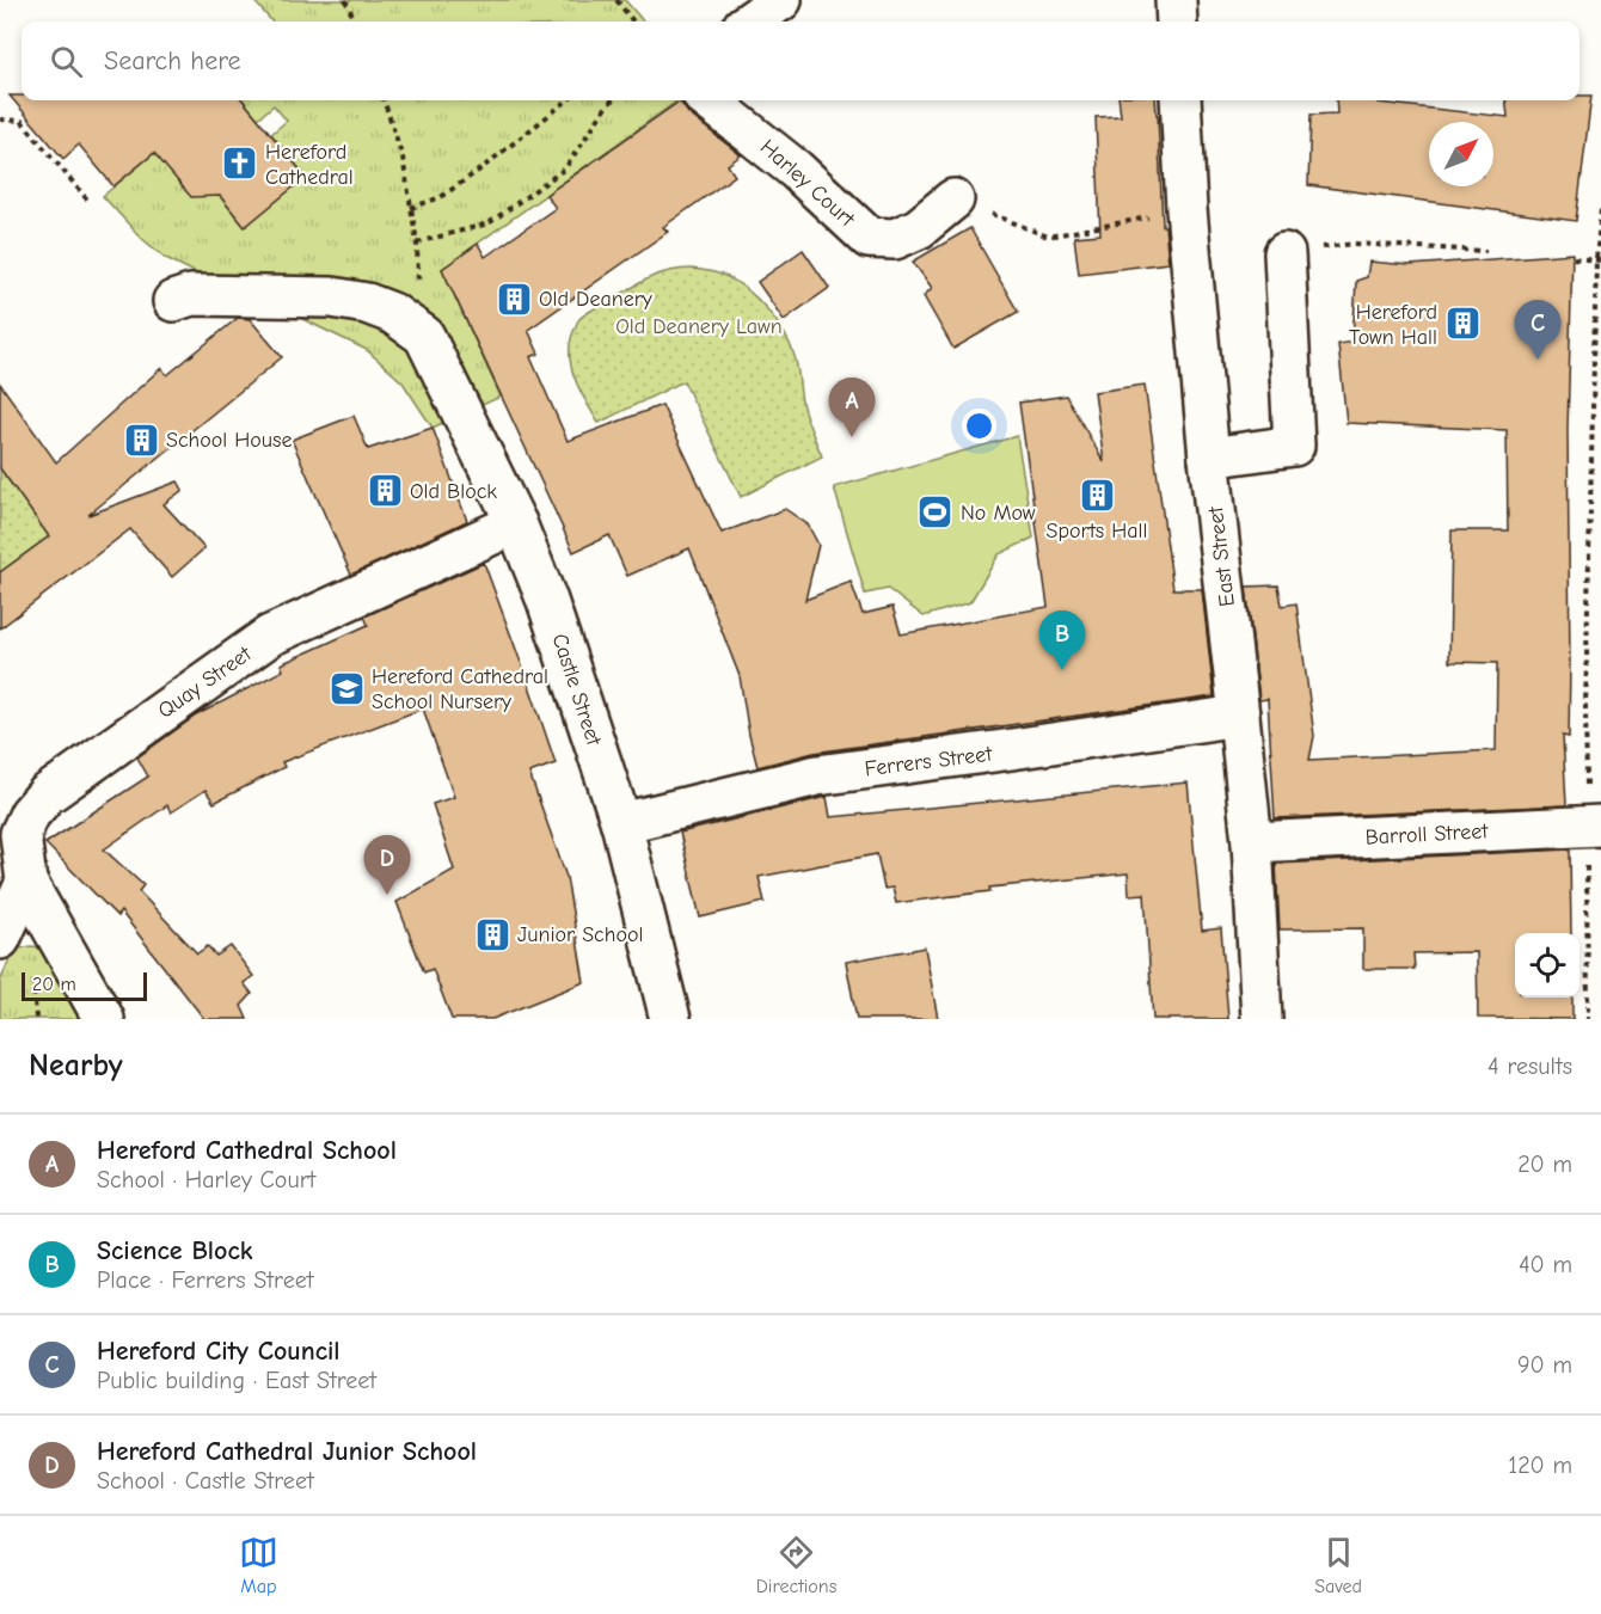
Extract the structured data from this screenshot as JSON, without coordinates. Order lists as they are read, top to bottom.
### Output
{
  "streets": {
    "street": [
      "Harley Court",
      "East Street",
      "Quay Street",
      "Castle Street",
      "Ferrers Street",
      "Barroll Street"
    ]
  },
  "crossings": [
    ["East Street", "Ferrers Street"],
    ["East Street", "Barroll Street"],
    ["Quay Street", "Castle Street"],
    ["Castle Street", "Ferrers Street"]
  ],
  "parks": ["Old Deanery Lawn"],
  "places": {
    "church": ["Hereford Cathedral"],
    "building": [
      "Old Deanery",
      "Hereford Town Hall",
      "School House",
      "Old Block",
      "Sports Hall",
      "Junior School"
    ],
    "sports": ["No Mow"],
    "school or university": ["Hereford Cathedral School Nursery"]
  },
  "scale_bar": "20 m",
  "north": "top right",
  "page": {
    "search": "Search here",
    "pins": [
      "C",
      "A",
      "B",
      "D"
    ],
    "scale": "20 m",
    "heading": ["Nearby", "4 results"],
    "list": [
      {
        "mark": "A",
        "name": "Hereford Cathedral School",
        "note": "School · Harley Court",
        "value": "20 m"
      },
      {
        "mark": "B",
        "name": "Science Block",
        "note": "Place · Ferrers Street",
        "value": "40 m"
      },
      {
        "mark": "C",
        "name": "Hereford City Council",
        "note": "Public building · East Street",
        "value": "90 m"
      },
      {
        "mark": "D",
        "name": "Hereford Cathedral Junior School",
        "note": "School · Castle Street",
        "value": "120 m"
      }
    ],
    "nav": ["Map", "Directions", "Saved"]
  }
}
